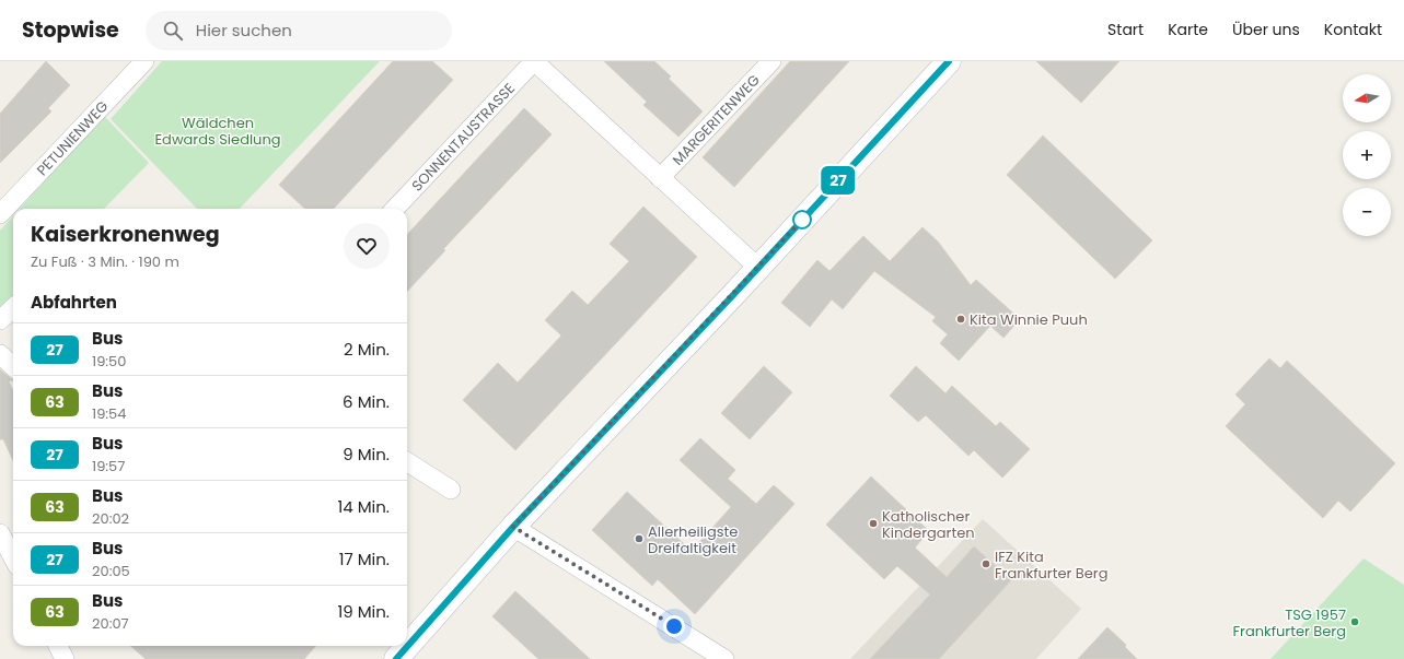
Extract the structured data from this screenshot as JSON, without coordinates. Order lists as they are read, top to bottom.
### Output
{
  "streets": {
    "street": ["MARGERITENWEG", "PETUNIENWEG", "SONNENTAUSTRASSE"]
  },
  "parks": ["Wäldchen Edwards Siedlung"],
  "places": [
    "Kita Winnie Puuh",
    "Katholischer Kindergarten",
    "Allerheiligste Dreifaltigkeit",
    "IFZ Kita Frankfurter Berg",
    "TSG 1957 Frankfurter Berg"
  ],
  "lines": ["bus line 27"],
  "north": "left",
  "page": {
    "header": "Stopwise",
    "search": "Hier suchen",
    "nav": [
      "Start",
      "Karte",
      "Über uns",
      "Kontakt"
    ],
    "on_map": "27",
    "map_buttons": ["+", "−"],
    "heading": [
      ["Kaiserkronenweg", "Zu Fuß · 3 Min. · 190 m"],
      "Abfahrten"
    ],
    "list": [
      {
        "mark": "27",
        "name": "Bus",
        "note": "19:50",
        "value": "2 Min."
      },
      {
        "mark": "63",
        "name": "Bus",
        "note": "19:54",
        "value": "6 Min."
      },
      {
        "mark": "27",
        "name": "Bus",
        "note": "19:57",
        "value": "9 Min."
      },
      {
        "mark": "63",
        "name": "Bus",
        "note": "20:02",
        "value": "14 Min."
      },
      {
        "mark": "27",
        "name": "Bus",
        "note": "20:05",
        "value": "17 Min."
      },
      {
        "mark": "63",
        "name": "Bus",
        "note": "20:07",
        "value": "19 Min."
      }
    ]
  }
}
